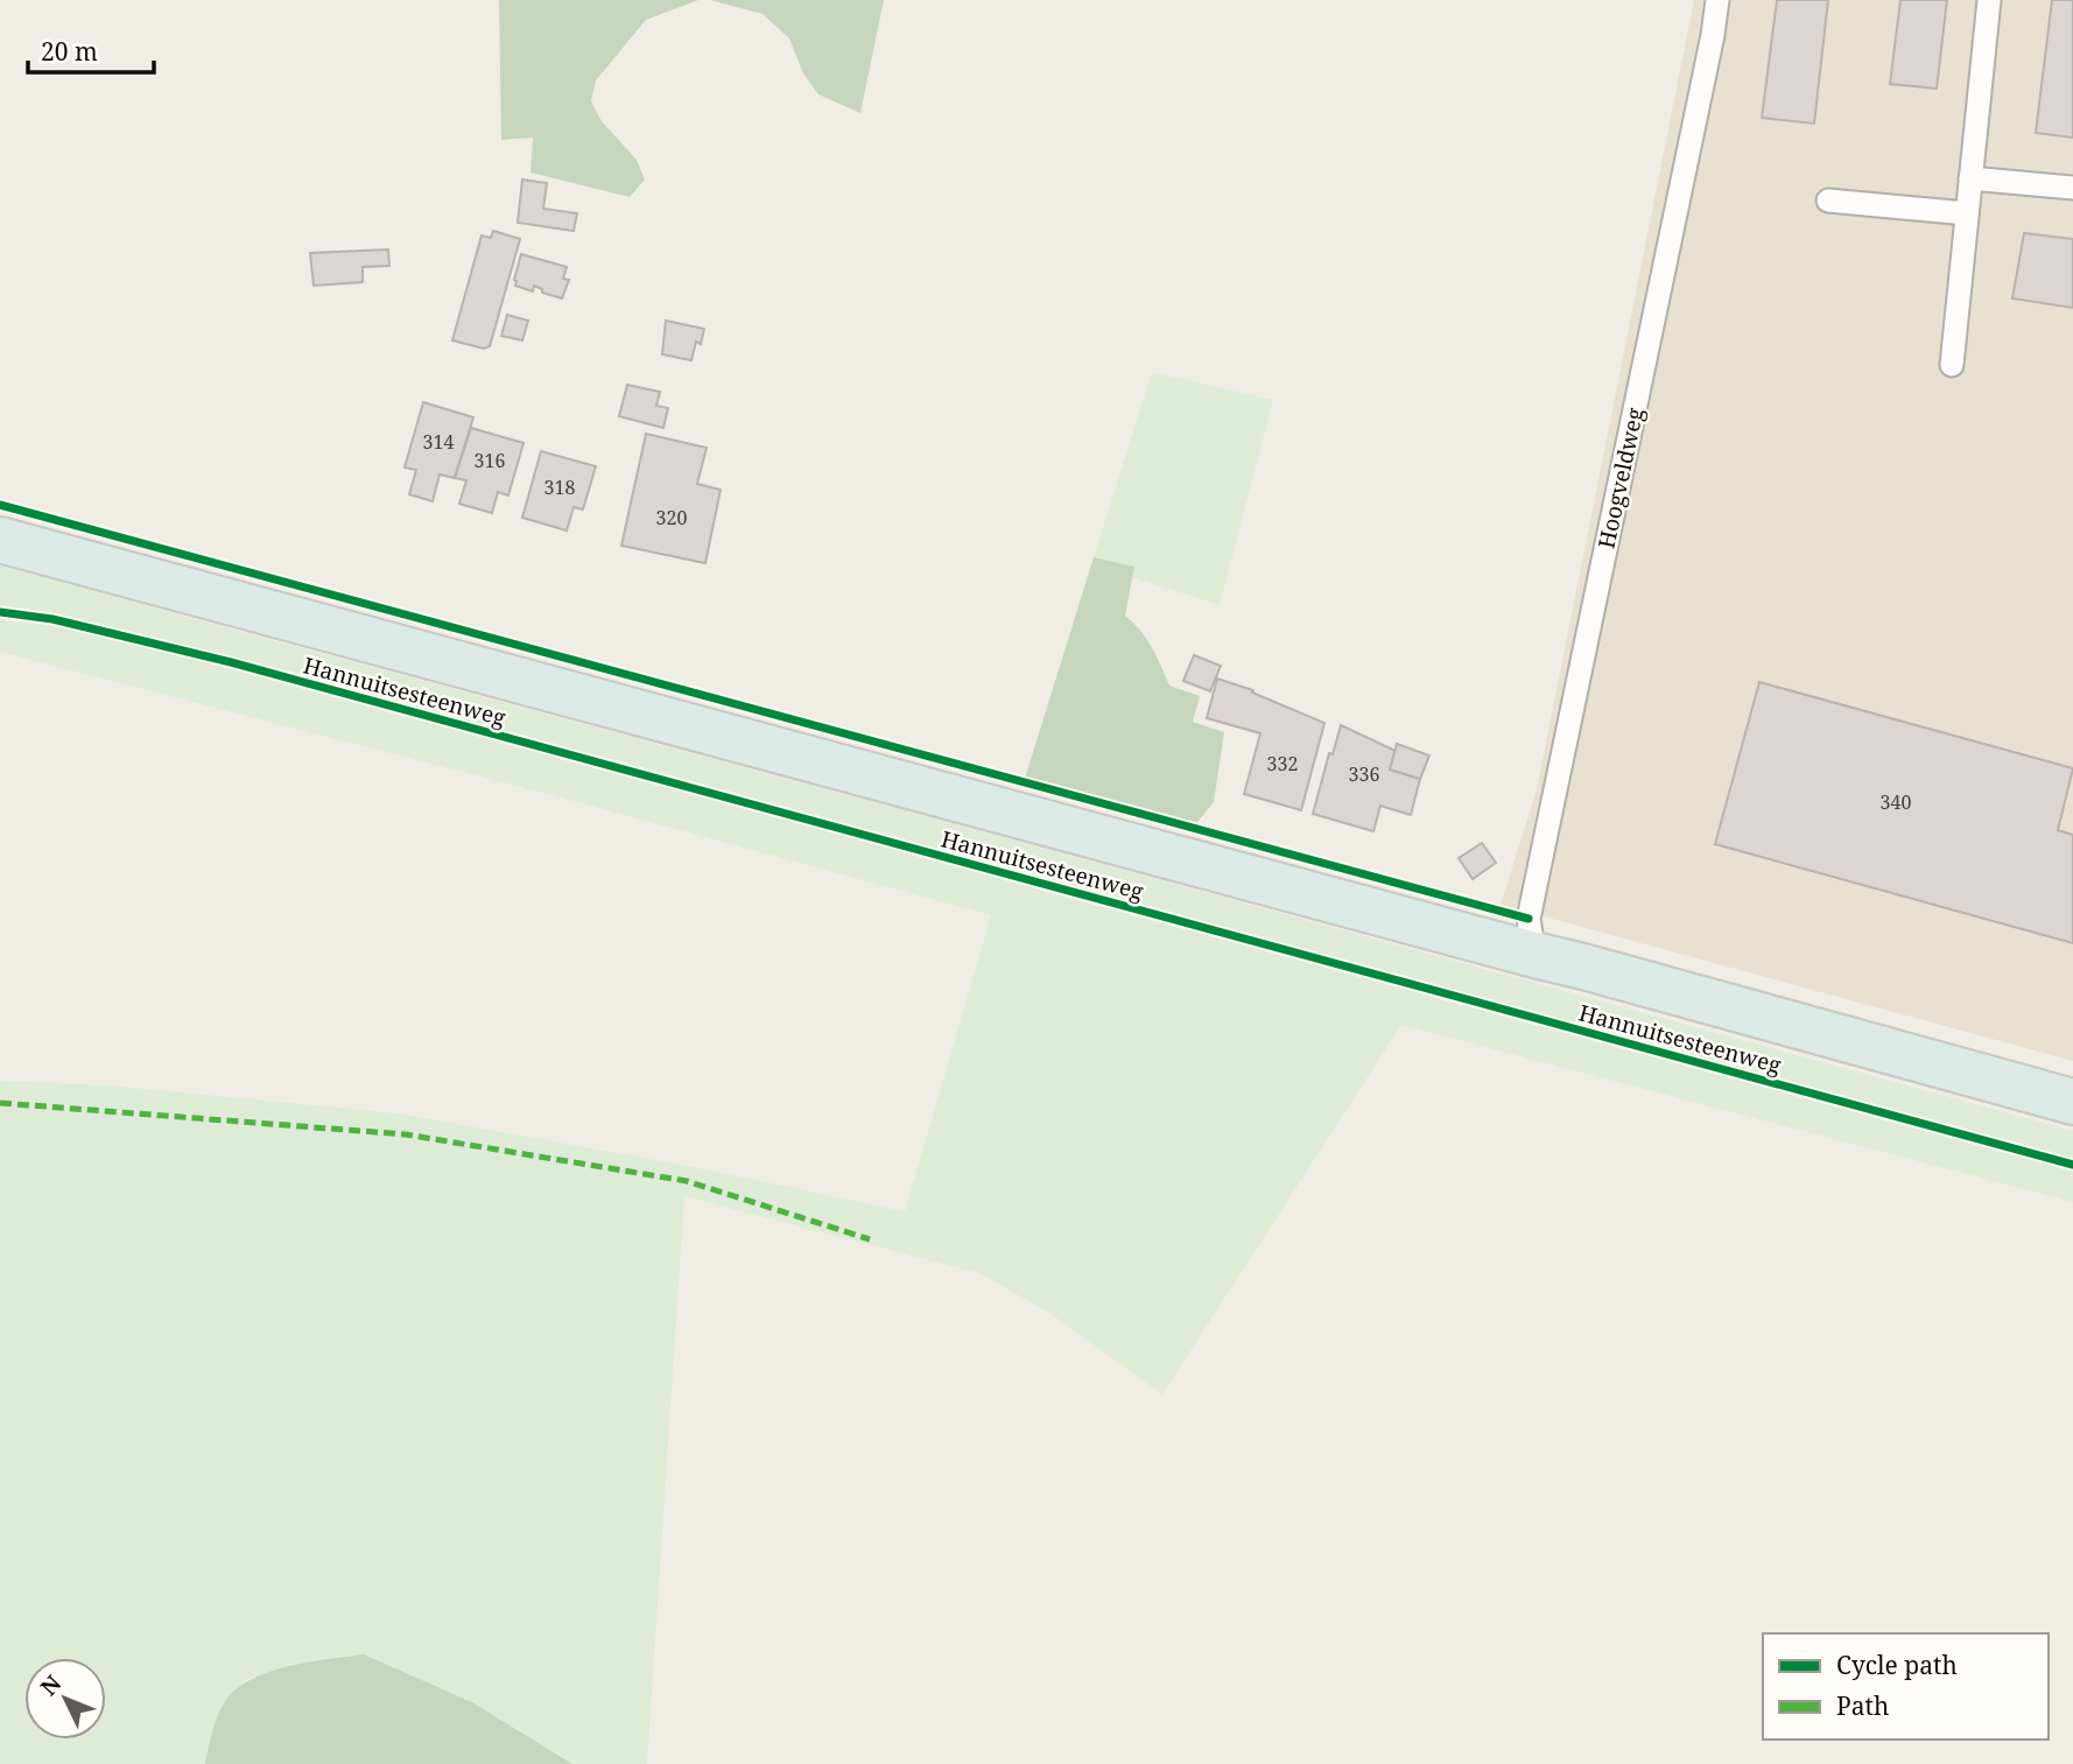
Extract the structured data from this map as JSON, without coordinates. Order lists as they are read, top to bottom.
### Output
{
  "streets": {
    "main road": ["Hannuitsesteenweg"],
    "lane": ["Hoogveldweg"]
  },
  "crossings": [
    ["Hoogveldweg", "Hannuitsesteenweg"]
  ],
  "house_numbers": [
    "314",
    "316",
    "318",
    "320",
    "332",
    "336",
    "340"
  ],
  "legend": ["Cycle path", "Path"],
  "scale_bar": "20 m",
  "north": "top left"
}
